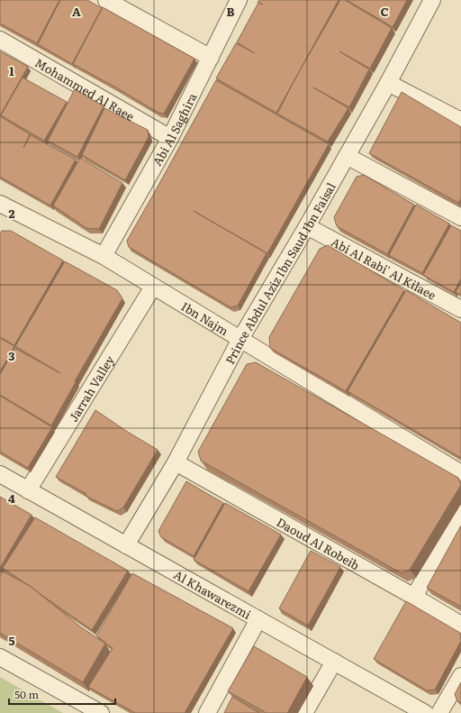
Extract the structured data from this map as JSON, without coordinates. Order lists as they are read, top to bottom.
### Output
{
  "streets": {
    "street": [
      "Mohammed Al Raee",
      "Abi Al Saghira",
      "Abi Al Rabi' Al Kilaee",
      "Prince Abdul Aziz Ibn Saud Ibn Faisal",
      "Ibn Najm",
      "Jarrah Valley",
      "Daoud Al Robeib",
      "Al Khawarezmi"
    ]
  },
  "crossings": [
    ["Mohammed Al Raee", "Abi Al Saghira"],
    ["Abi Al Saghira", "Ibn Najm"],
    ["Abi Al Rabi' Al Kilaee", "Prince Abdul Aziz Ibn Saud Ibn Faisal"],
    ["Prince Abdul Aziz Ibn Saud Ibn Faisal", "Ibn Najm"],
    ["Prince Abdul Aziz Ibn Saud Ibn Faisal", "Daoud Al Robeib"],
    ["Prince Abdul Aziz Ibn Saud Ibn Faisal", "Al Khawarezmi"],
    ["Ibn Najm", "Jarrah Valley"],
    ["Jarrah Valley", "Al Khawarezmi"]
  ],
  "scale_bar": "50 m",
  "grid": {
    "columns": ["A", "B", "C"],
    "rows": [
      "1",
      "2",
      "3",
      "4",
      "5"
    ]
  }
}
